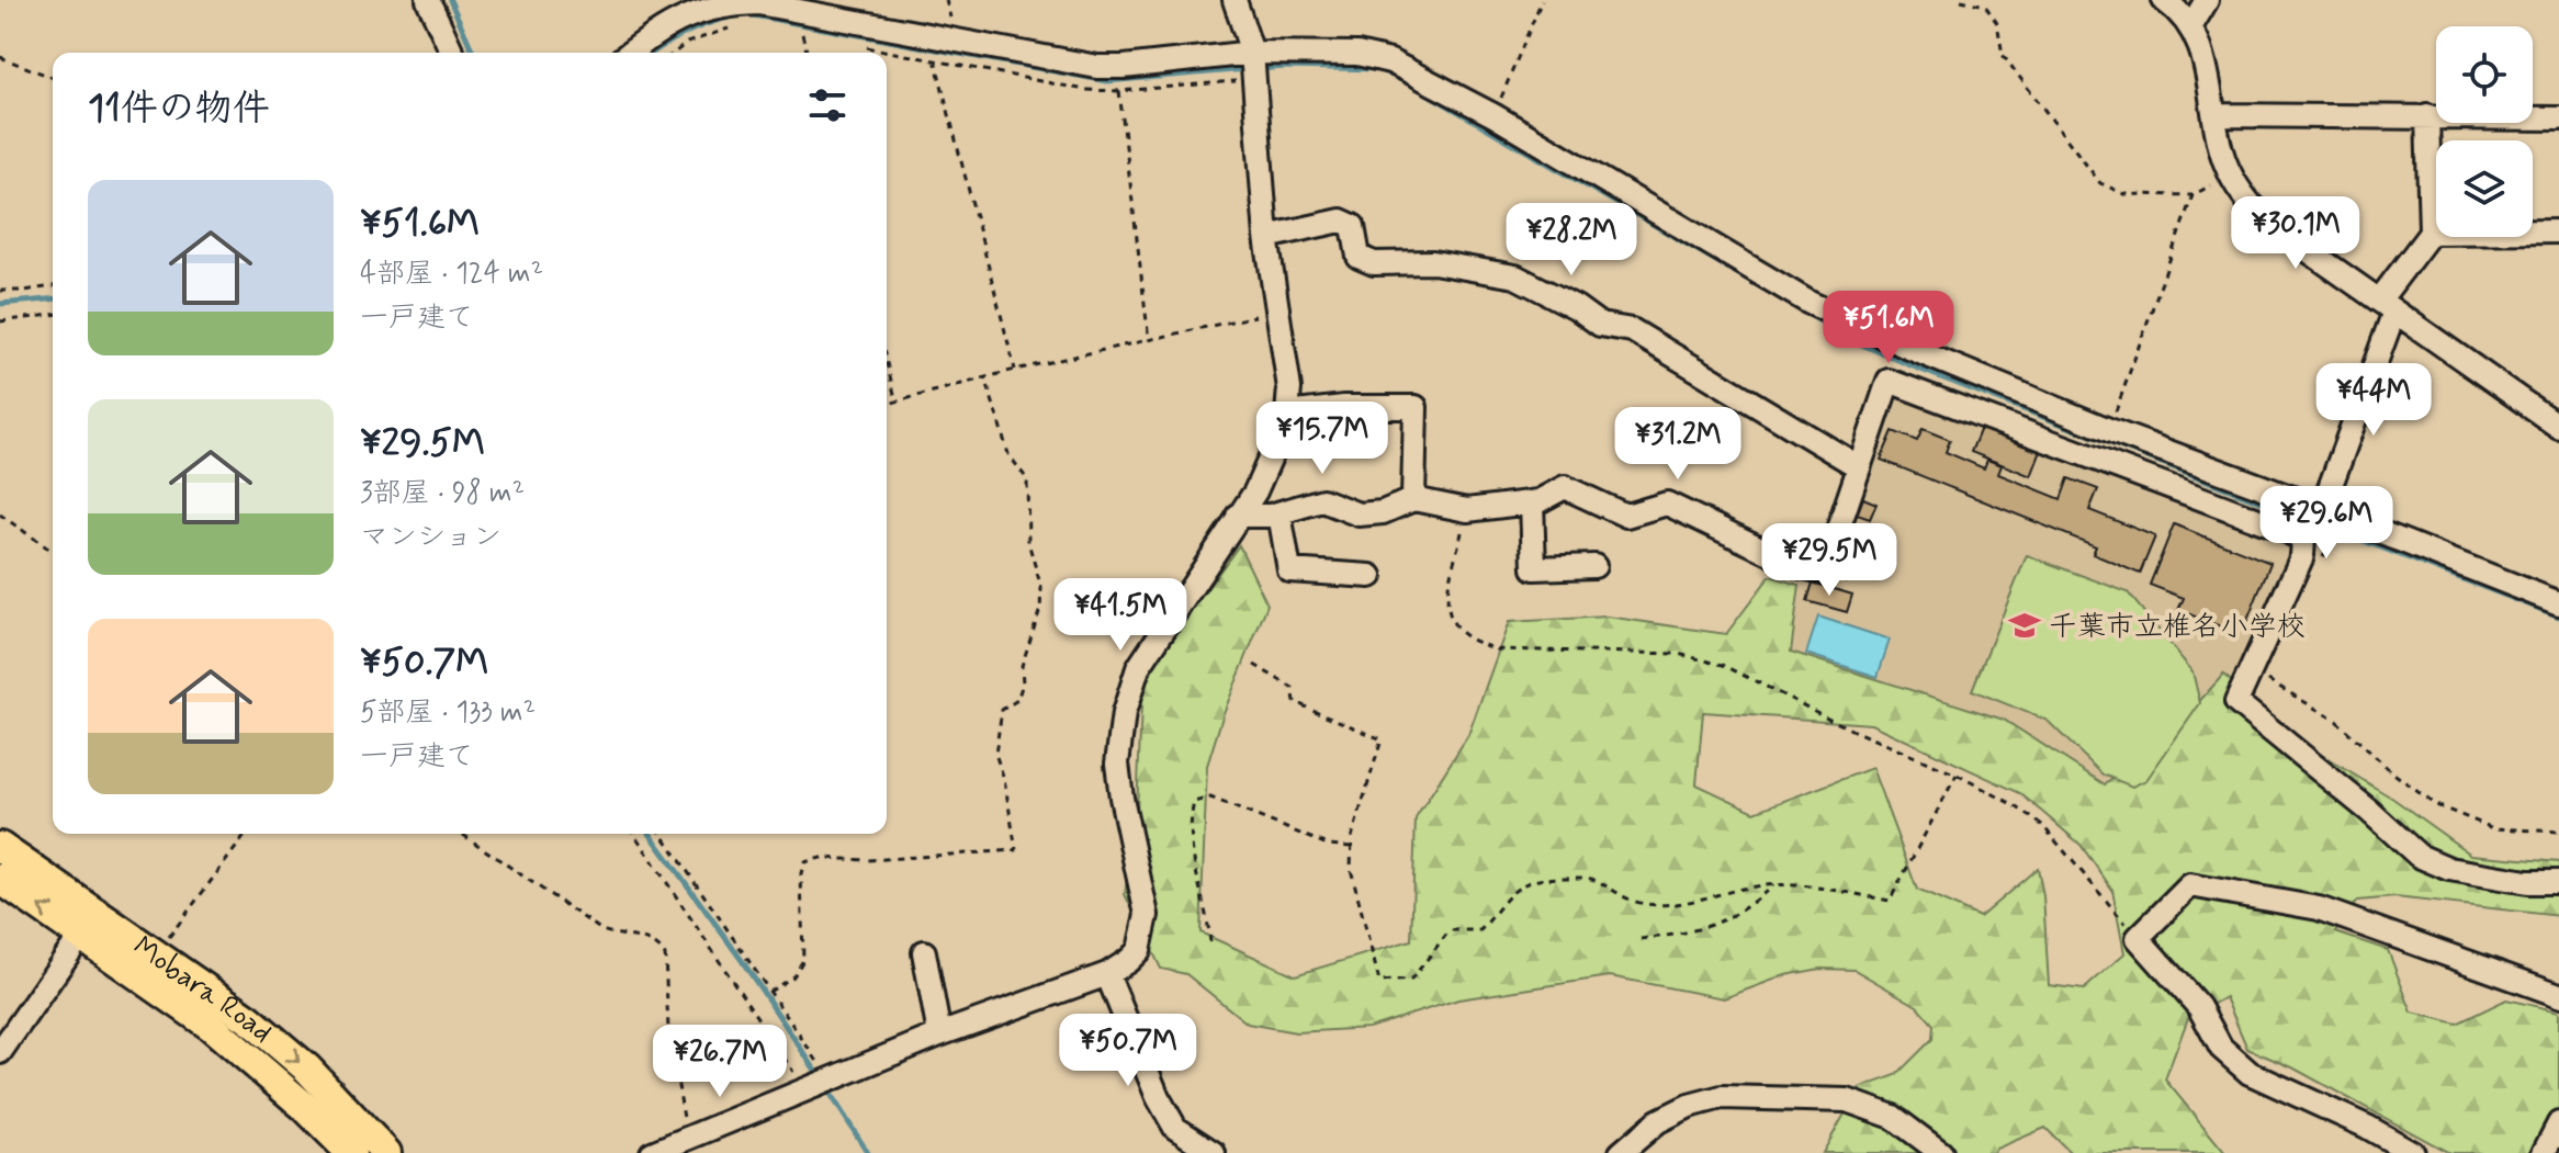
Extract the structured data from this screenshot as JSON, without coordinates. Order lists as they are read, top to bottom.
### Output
{
  "streets": {
    "main road": ["Mobara Road"]
  },
  "places": {
    "school or university": ["千葉市立椎名小学校"]
  },
  "page": {
    "heading": "11件の物件",
    "list": [
      {
        "name": "¥51.6M",
        "note": "4部屋 · 124 m² · 一戸建て"
      },
      {
        "name": "¥29.5M",
        "note": "3部屋 · 98 m² · マンション"
      },
      {
        "name": "¥50.7M",
        "note": "5部屋 · 133 m² · 一戸建て"
      }
    ],
    "price": [
      "¥30.1M",
      "¥28.2M",
      "¥51.6M",
      "¥44M",
      "¥15.7M",
      "¥31.2M",
      "¥29.6M",
      "¥29.5M",
      "¥41.5M",
      "¥50.7M",
      "¥26.7M"
    ]
  }
}
